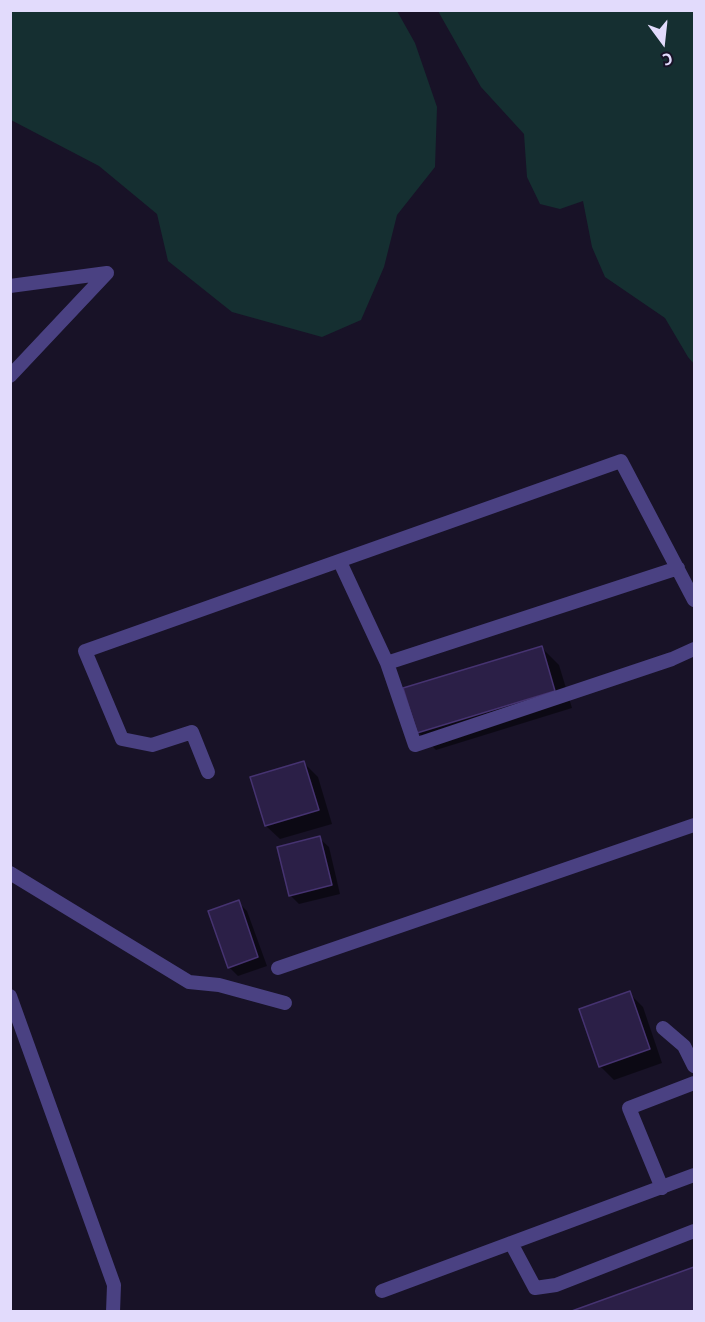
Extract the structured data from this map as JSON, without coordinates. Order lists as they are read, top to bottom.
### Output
{
  "north": "bottom"
}
